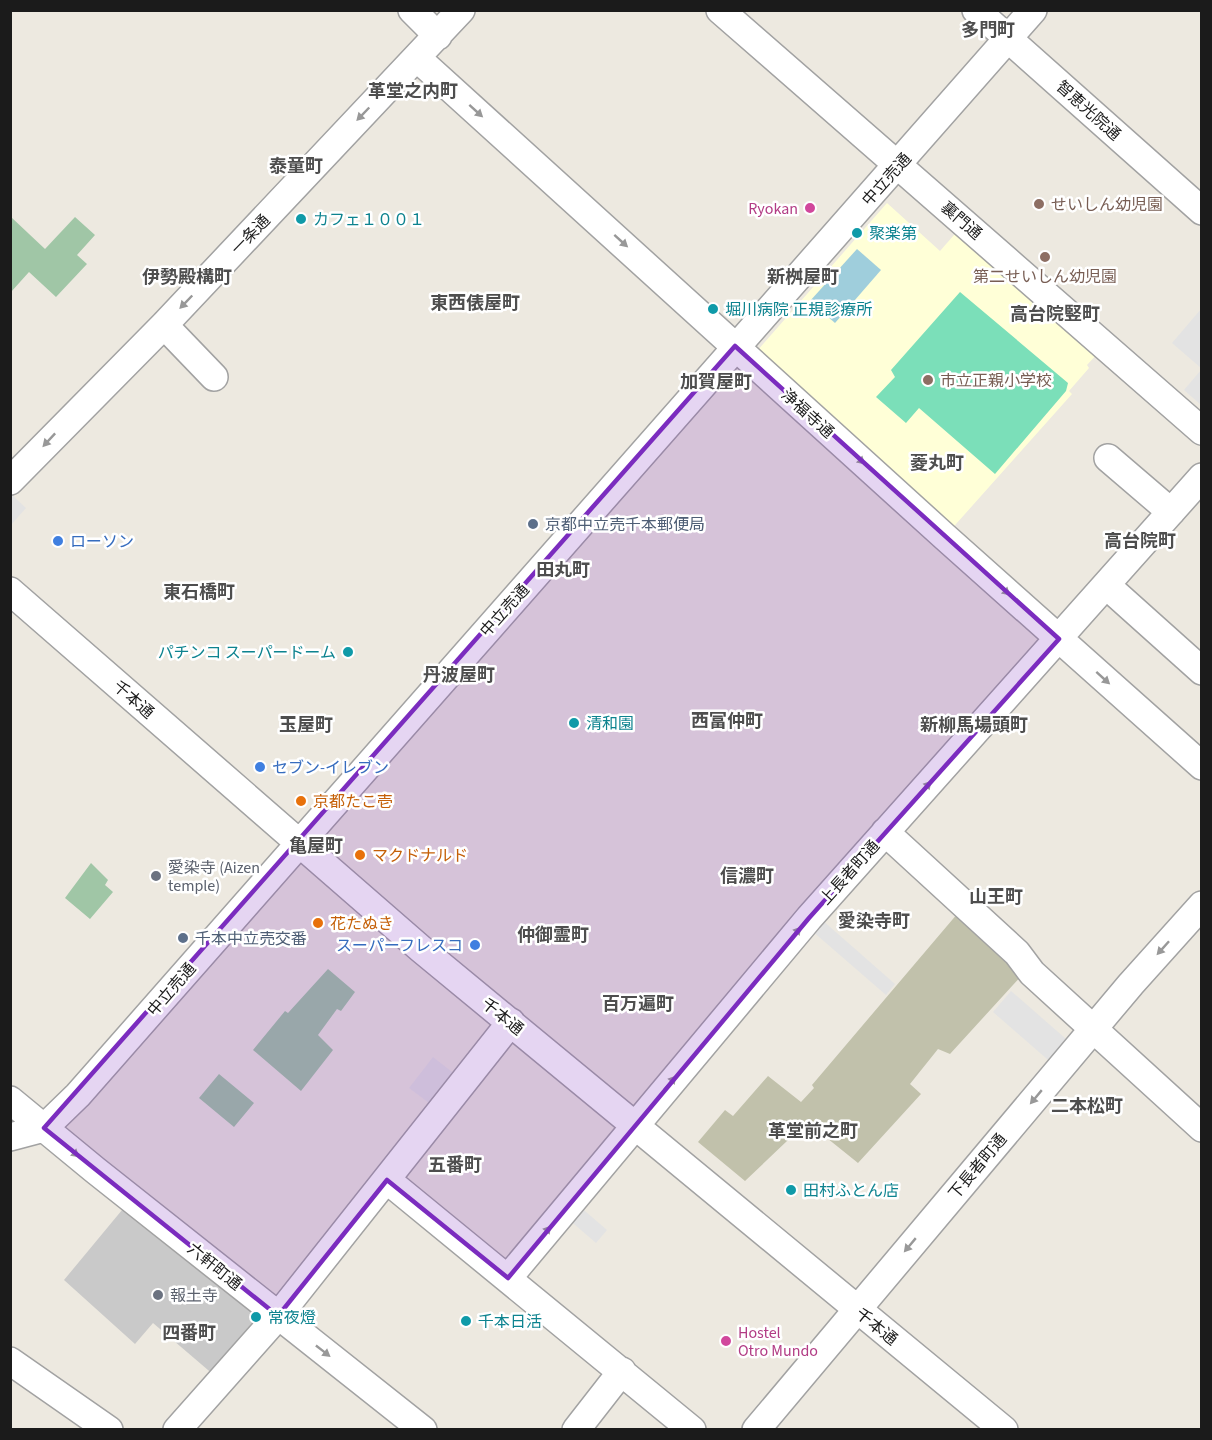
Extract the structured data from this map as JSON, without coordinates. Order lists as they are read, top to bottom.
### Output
{
  "streets": {
    "street": [
      "智恵光院通",
      "中立売通",
      "裏門通",
      "一条通",
      "浄福寺通",
      "千本通",
      "上長者町通",
      "下長者町通",
      "六軒町通"
    ]
  },
  "crossings": [
    ["智恵光院通", "中立売通"],
    ["中立売通", "裏門通"],
    ["中立売通", "浄福寺通"],
    ["中立売通", "千本通"],
    ["中立売通", "六軒町通"],
    ["一条通", "浄福寺通"],
    ["浄福寺通", "上長者町通"],
    ["千本通", "上長者町通"],
    ["千本通", "下長者町通"]
  ],
  "one_way": [
    "一条通",
    "浄福寺通",
    "上長者町通",
    "下長者町通"
  ],
  "districts": [
    "多門町",
    "革堂之内町",
    "泰童町",
    "伊勢殿構町",
    "新桝屋町",
    "東西俵屋町",
    "高台院竪町",
    "加賀屋町",
    "菱丸町",
    "高台院町",
    "田丸町",
    "東石橋町",
    "丹波屋町",
    "西富仲町",
    "玉屋町",
    "新柳馬場頭町",
    "亀屋町",
    "信濃町",
    "山王町",
    "愛染寺町",
    "仲御霊町",
    "百万遍町",
    "二本松町",
    "革堂前之町",
    "五番町",
    "四番町"
  ],
  "places": [
    "せいしん幼児園",
    "Ryokan",
    "カフェ１００１",
    "聚楽第",
    "第二せいしん幼児園",
    "堀川病院 正規診療所",
    "市立正親小学校",
    "京都中立売千本郵便局",
    "ローソン",
    "パチンコ スーパードーム",
    "清和園",
    "セブン-イレブン",
    "京都たこ壱",
    "マクドナルド",
    "愛染寺 (Aizen temple)",
    "花たぬき",
    "千本中立売交番",
    "スーパーフレスコ",
    "田村ふとん店",
    "報土寺",
    "常夜燈",
    "千本日活",
    "Hostel Otro Mundo"
  ]
}
